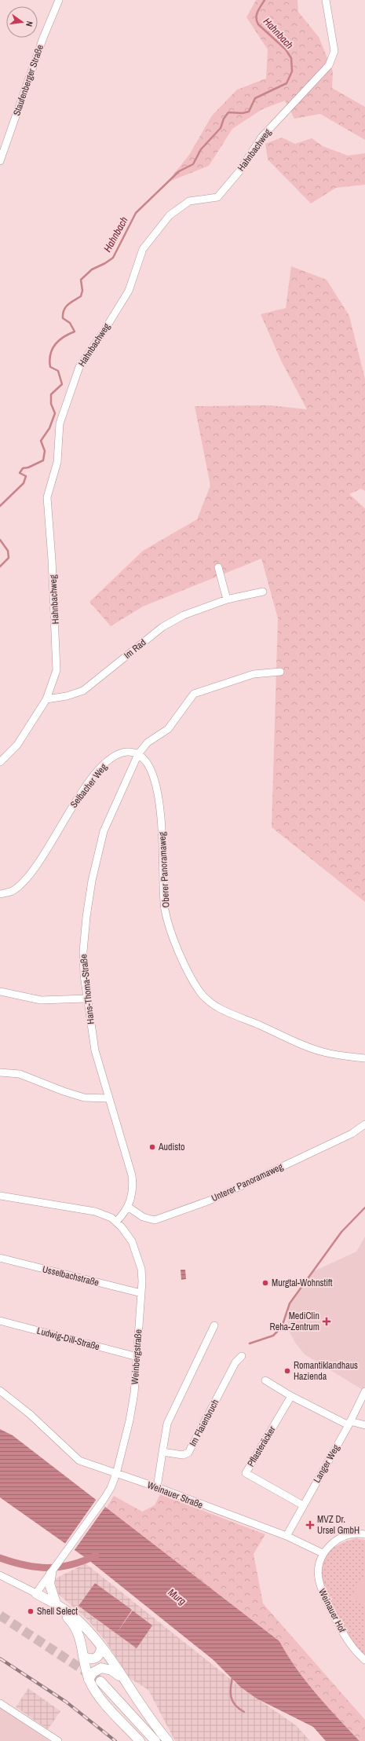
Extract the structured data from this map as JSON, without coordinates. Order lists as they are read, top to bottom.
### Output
{
  "streets": {
    "street": [
      "Staufenberger Straße",
      "Hahnbachweg",
      "Im Rad",
      "Selbacher Weg",
      "Oberer Panoramaweg",
      "Hans-Thoma-Straße",
      "Unterer Panoramaweg",
      "Usselbachstraße",
      "Ludwig-Dill-Straße",
      "Weinbergstraße",
      "Im Flaienbruch",
      "Pflasteräcker",
      "Langer Weg",
      "Weinauer Straße",
      "Weinauer Hof"
    ]
  },
  "crossings": [
    ["Hahnbachweg", "Im Rad"],
    ["Selbacher Weg", "Oberer Panoramaweg"],
    ["Selbacher Weg", "Hans-Thoma-Straße"],
    ["Oberer Panoramaweg", "Hans-Thoma-Straße"],
    ["Hans-Thoma-Straße", "Unterer Panoramaweg"],
    ["Hans-Thoma-Straße", "Weinbergstraße"],
    ["Usselbachstraße", "Weinbergstraße"],
    ["Ludwig-Dill-Straße", "Weinbergstraße"],
    ["Weinbergstraße", "Weinauer Straße"],
    ["Pflasteräcker", "Langer Weg"],
    ["Langer Weg", "Weinauer Straße"],
    ["Weinauer Straße", "Weinauer Hof"]
  ],
  "water": ["Hahnbach", "Murg"],
  "places": {
    "other": [
      "Audisto",
      "Murgtal-Wohnstift",
      "Romantiklandhaus Hazienda",
      "Shell Select"
    ],
    "health": ["MediClin Reha-Zentrum", "MVZ Dr. Ursel GmbH"]
  },
  "north": "right"
}
